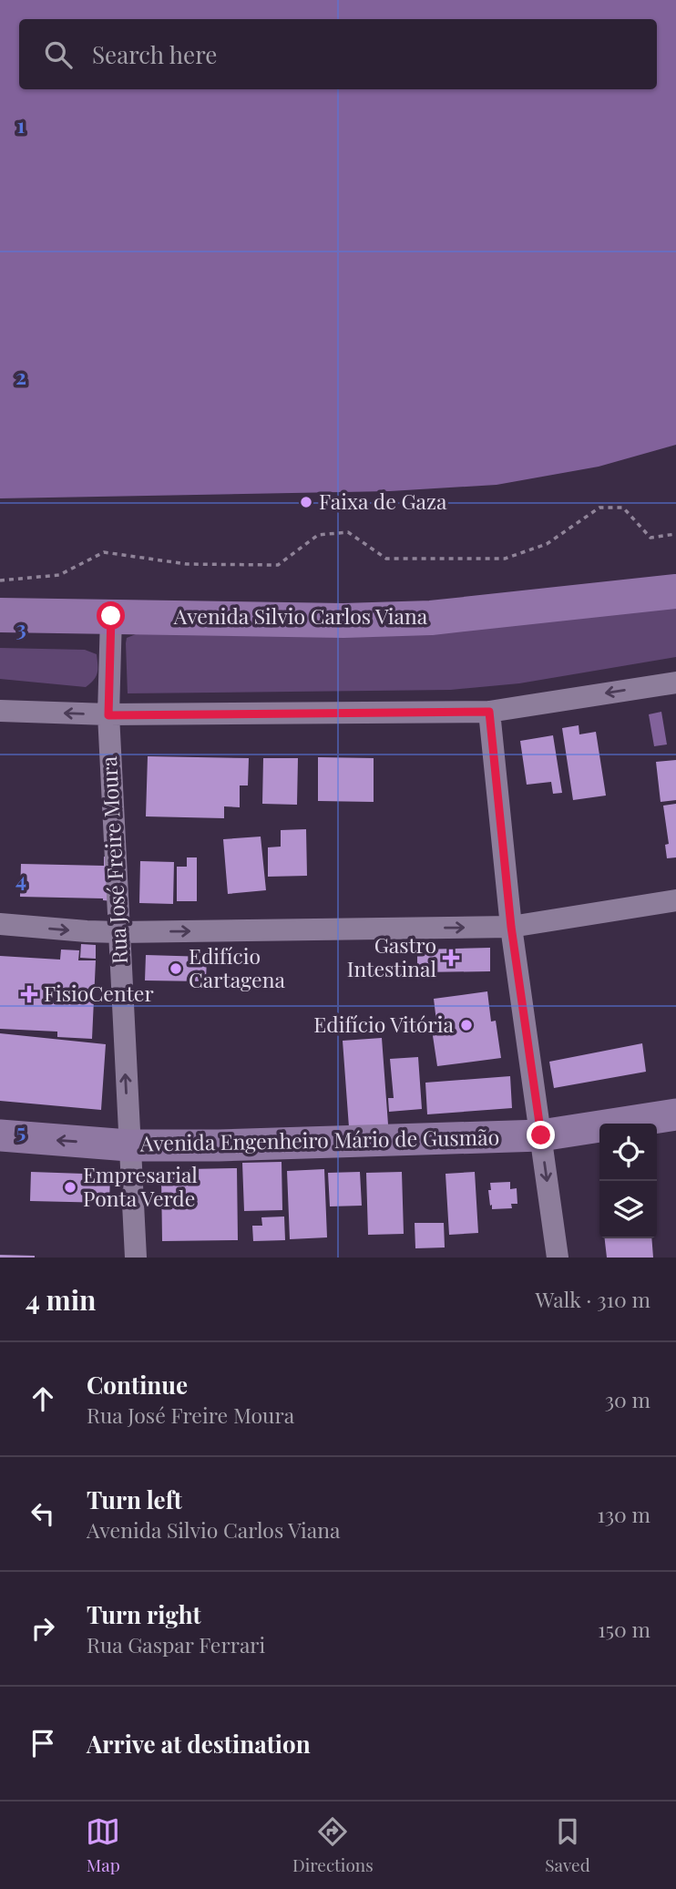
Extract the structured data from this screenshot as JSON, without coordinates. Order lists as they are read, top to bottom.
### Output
{
  "streets": {
    "main road": ["Avenida Silvio Carlos Viana"],
    "street": ["Rua José Freire Moura", "Avenida Engenheiro Mário de Gusmão"]
  },
  "crossings": [
    ["Avenida Silvio Carlos Viana", "Rua José Freire Moura"],
    ["Rua José Freire Moura", "Avenida Engenheiro Mário de Gusmão"]
  ],
  "places": {
    "other": [
      "Faixa de Gaza",
      "Edifício Cartagena",
      "Edifício Vitória",
      "Empresarial Ponta Verde"
    ],
    "health": ["Gastro Intestinal", "FisioCenter"]
  },
  "page": {
    "search": "Search here",
    "heading": ["4 min", "Walk · 310 m"],
    "list": [
      ["Continue", "Rua José Freire Moura", "30 m"],
      ["Turn left", "Avenida Silvio Carlos Viana", "130 m"],
      ["Turn right", "Rua Gaspar Ferrari", "150 m"],
      "Arrive at destination"
    ],
    "nav": ["Map", "Directions", "Saved"]
  },
  "grid": {
    "rows": [
      "1",
      "2",
      "3",
      "4",
      "5"
    ]
  }
}
